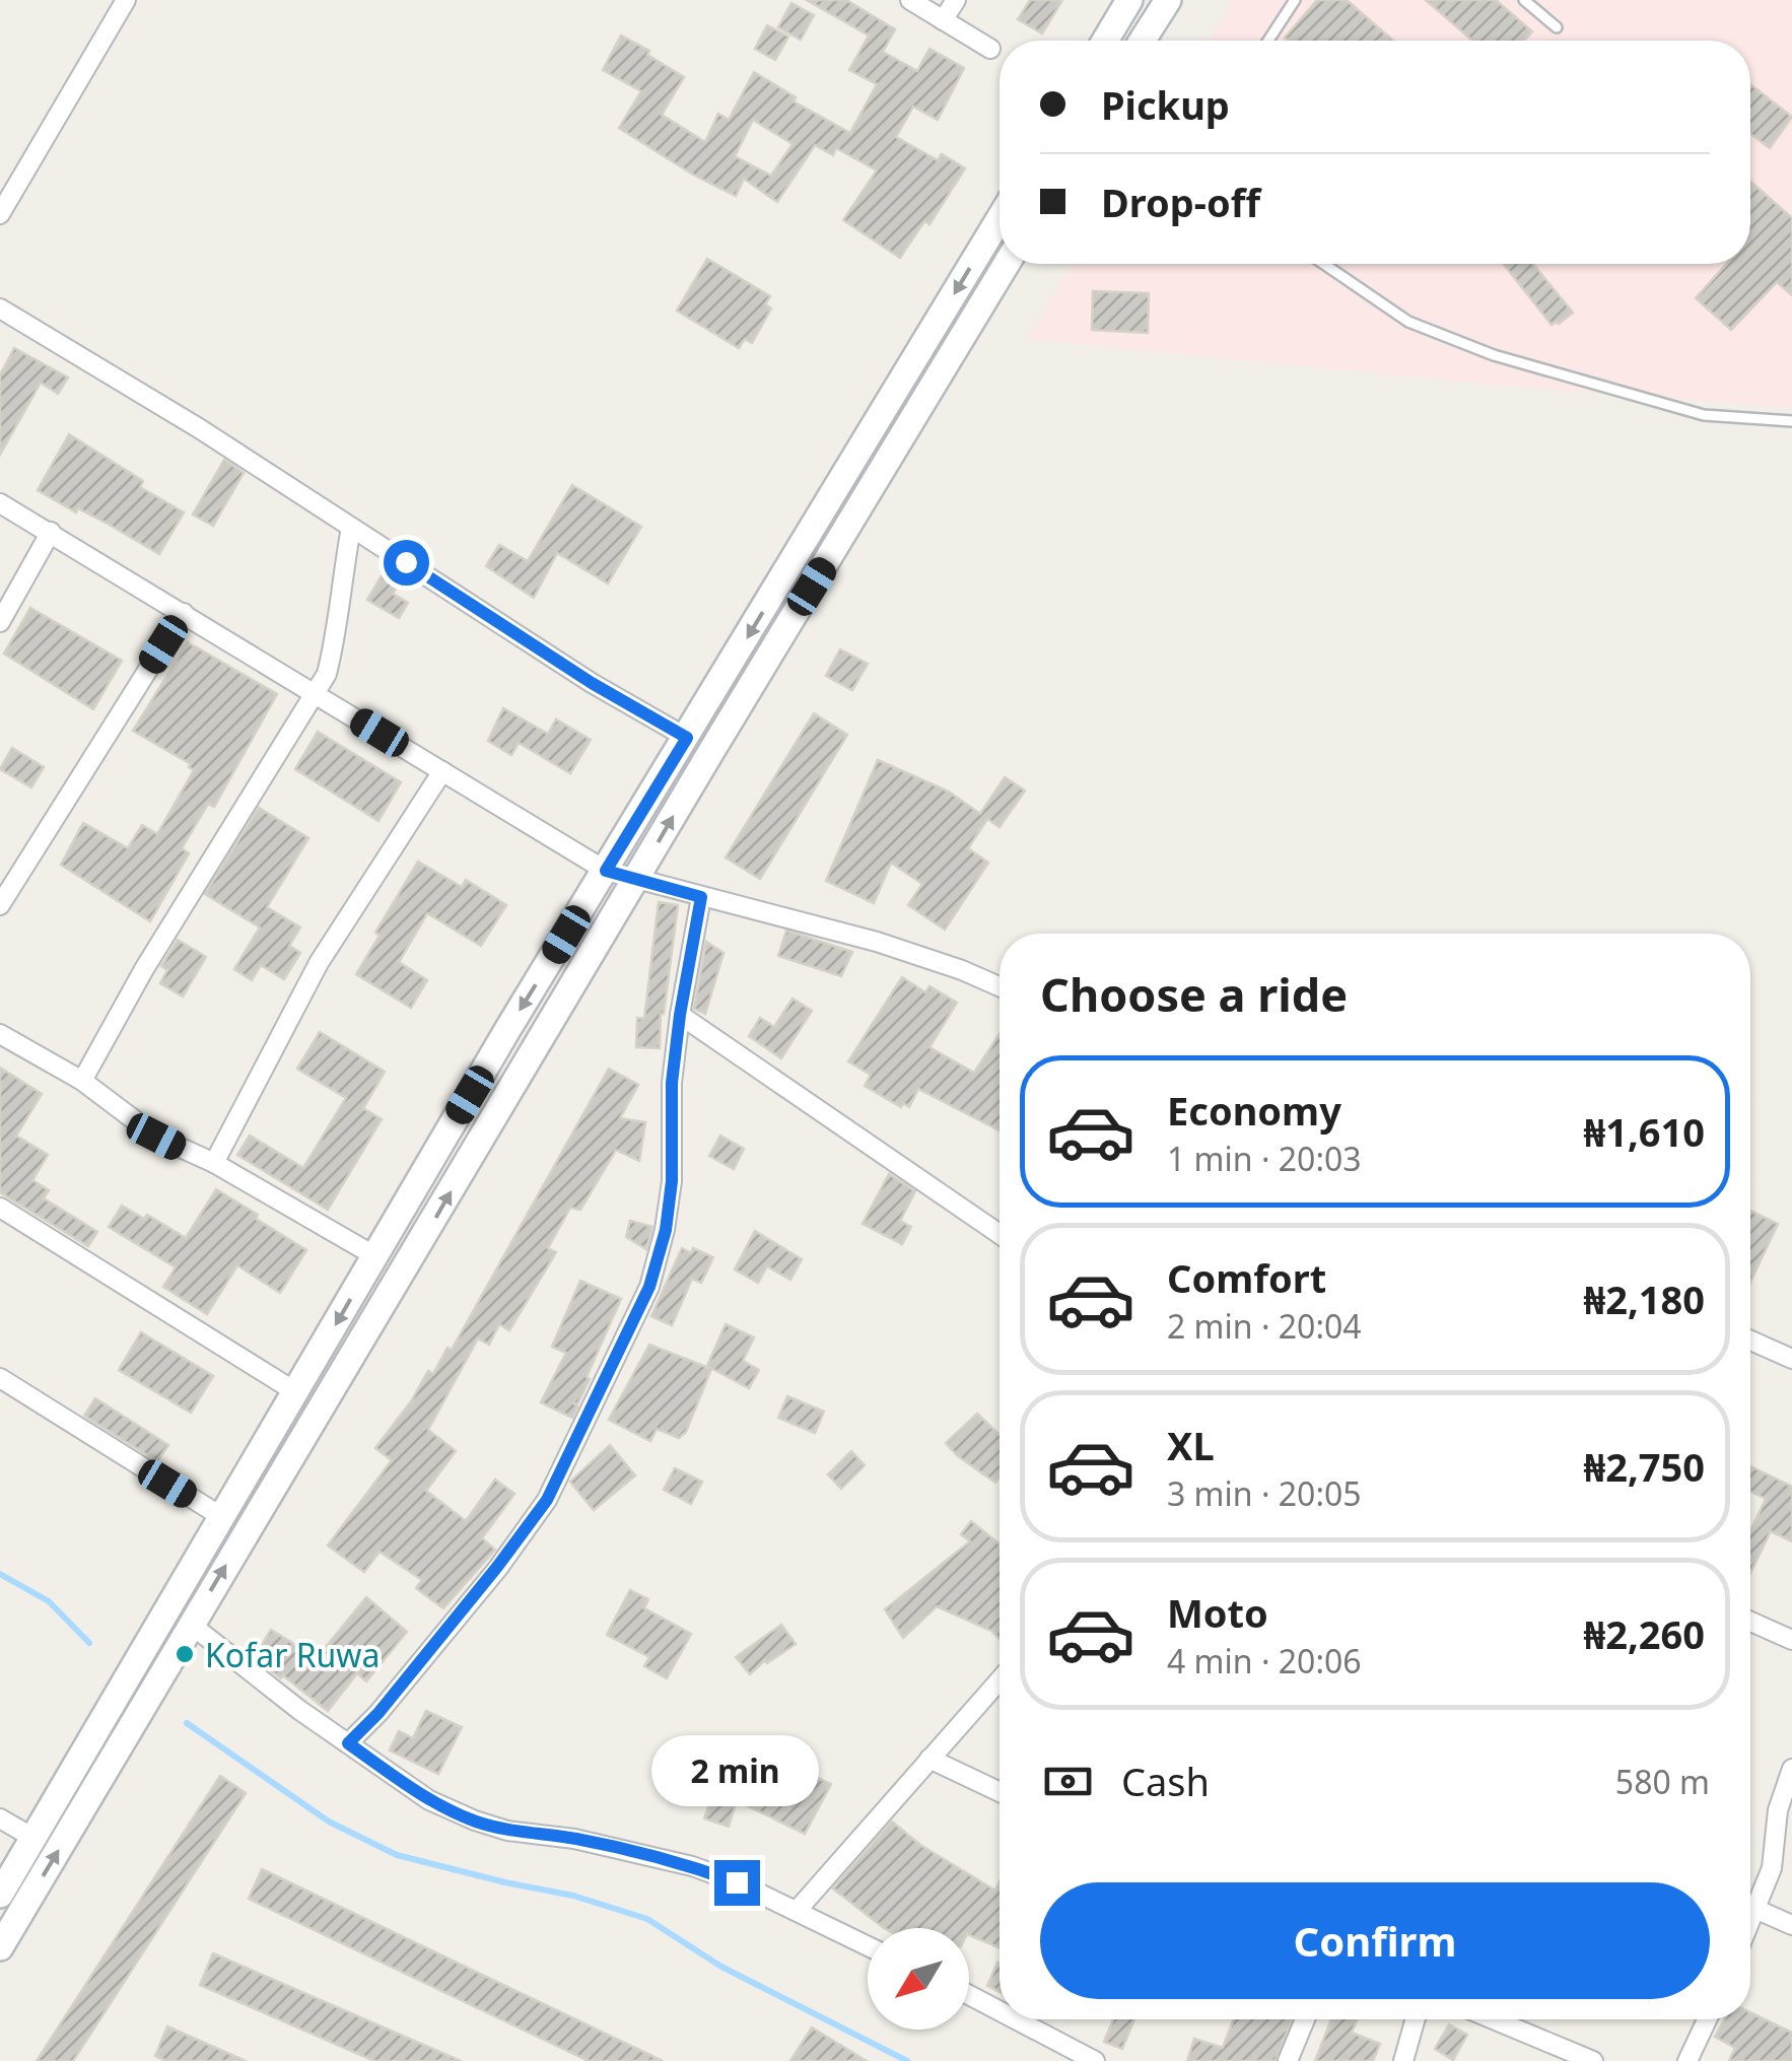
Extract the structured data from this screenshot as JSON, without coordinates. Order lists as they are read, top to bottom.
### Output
{
  "places": ["Kofar Ruwa"],
  "north": "bottom left",
  "page": {
    "banner": ["Pickup", "Drop-off"],
    "heading": "Choose a ride",
    "list": [
      {
        "name": "Economy",
        "note": "1 min · 20:03",
        "value": "₦1,610"
      },
      {
        "name": "Comfort",
        "note": "2 min · 20:04",
        "value": "₦2,180"
      },
      {
        "name": "XL",
        "note": "3 min · 20:05",
        "value": "₦2,750"
      },
      {
        "name": "Moto",
        "note": "4 min · 20:06",
        "value": "₦2,260"
      }
    ],
    "pay": ["Cash", "580 m"],
    "bubble": "2 min",
    "buttons": "Confirm"
  }
}
